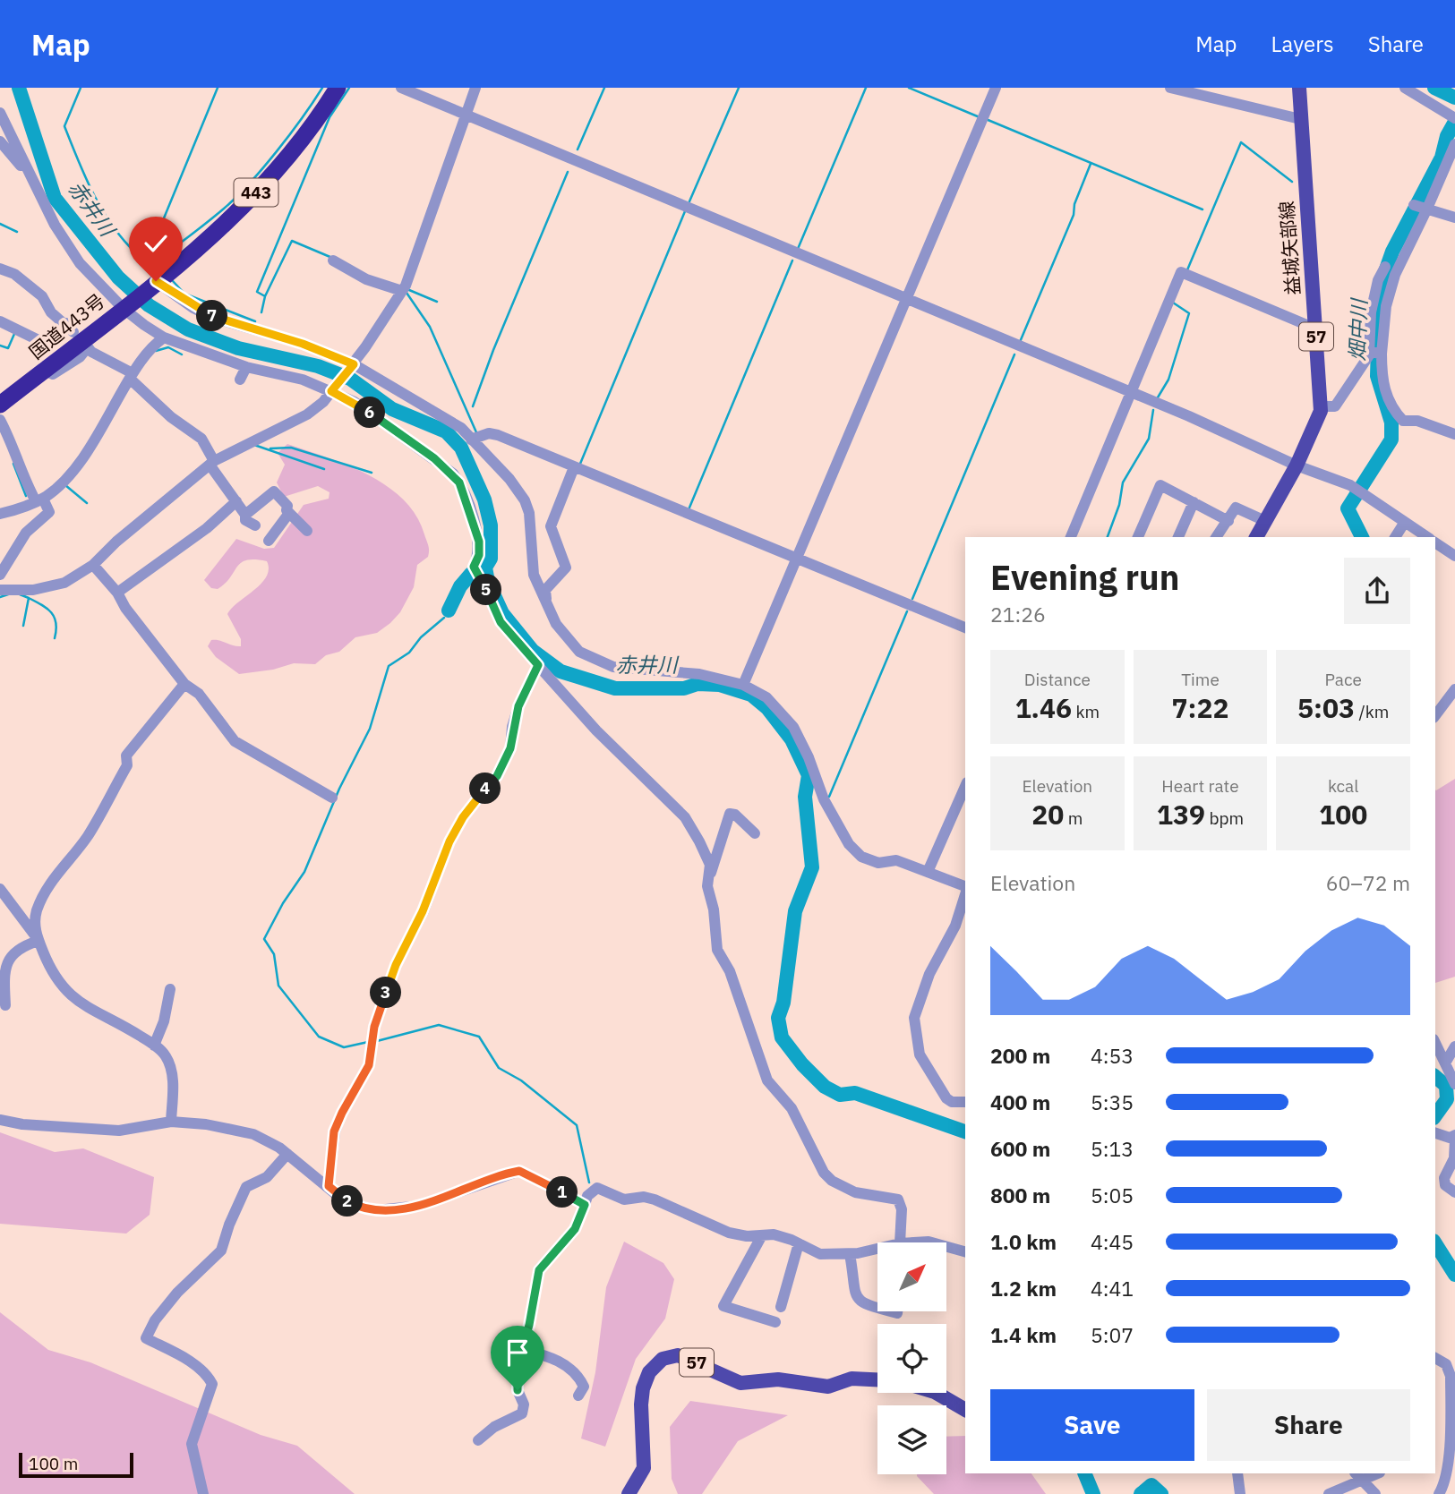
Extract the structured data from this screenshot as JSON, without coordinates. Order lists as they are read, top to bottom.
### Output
{
  "streets": {
    "highway": ["443", "国道443号"],
    "main road": ["益城矢部線", "57"]
  },
  "water": ["赤井川", "畑中川"],
  "scale_bar": "100 m",
  "north": "top right",
  "page": {
    "header": "Map",
    "nav": ["Map", "Layers", "Share"],
    "pins": [
      "7",
      "6",
      "5",
      "4",
      "3",
      "1",
      "2"
    ],
    "heading": ["Evening run", "21:26"],
    "stats": [
      ["Distance", "1.46 km"],
      ["Time", "7:22"],
      ["Pace", "5:03 /km"],
      ["Elevation", "20 m"],
      ["Heart rate", "139 bpm"],
      ["kcal", "100"]
    ],
    "chart": ["Elevation", "60–72 m"],
    "list": [
      {
        "name": "200 m",
        "note": "4:53"
      },
      {
        "name": "400 m",
        "note": "5:35"
      },
      {
        "name": "600 m",
        "note": "5:13"
      },
      {
        "name": "800 m",
        "note": "5:05"
      },
      {
        "name": "1.0 km",
        "note": "4:45"
      },
      {
        "name": "1.2 km",
        "note": "4:41"
      },
      {
        "name": "1.4 km",
        "note": "5:07"
      }
    ],
    "buttons": ["Save", "Share"],
    "scale": "100 m"
  }
}
